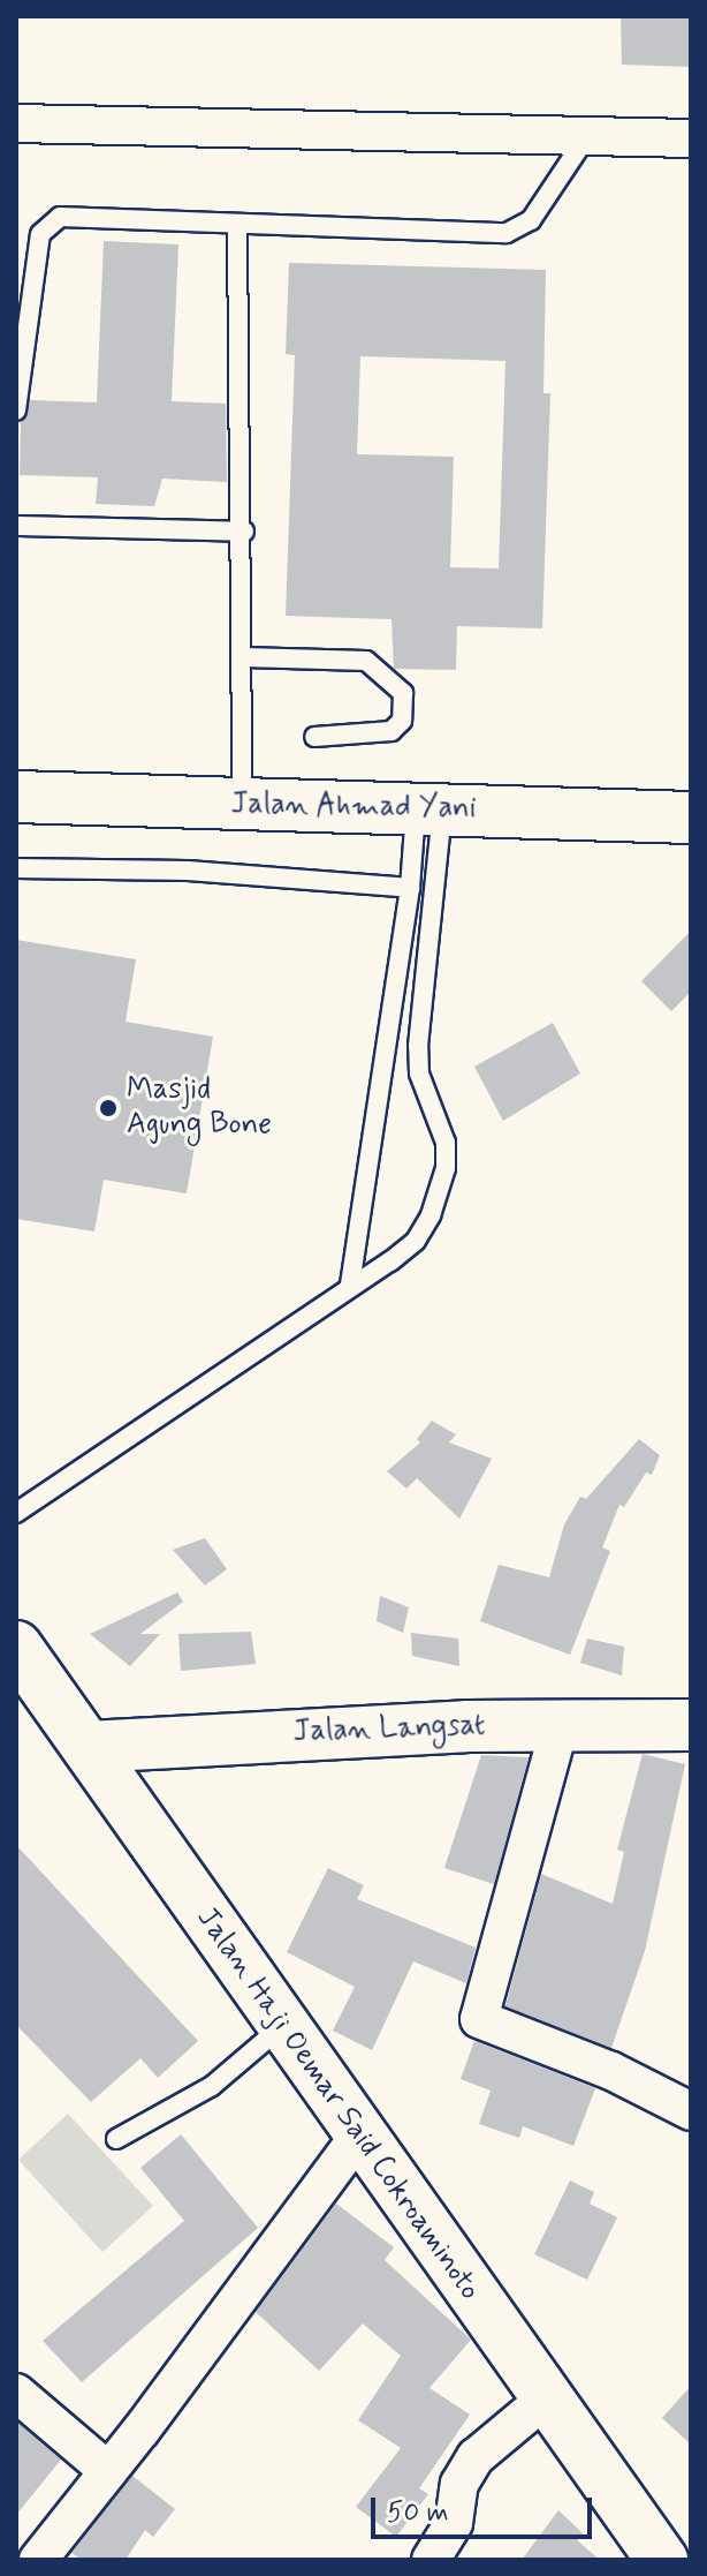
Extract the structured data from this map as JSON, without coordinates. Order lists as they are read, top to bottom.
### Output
{
  "streets": {
    "main road": ["Jalan Ahmad Yani", "Jalan Langsat", "Jalan Haji Oemar Said Cokroaminoto"]
  },
  "crossings": [
    ["Jalan Langsat", "Jalan Haji Oemar Said Cokroaminoto"]
  ],
  "places": ["Masjid Agung Bone"],
  "scale_bar": "50 m"
}
